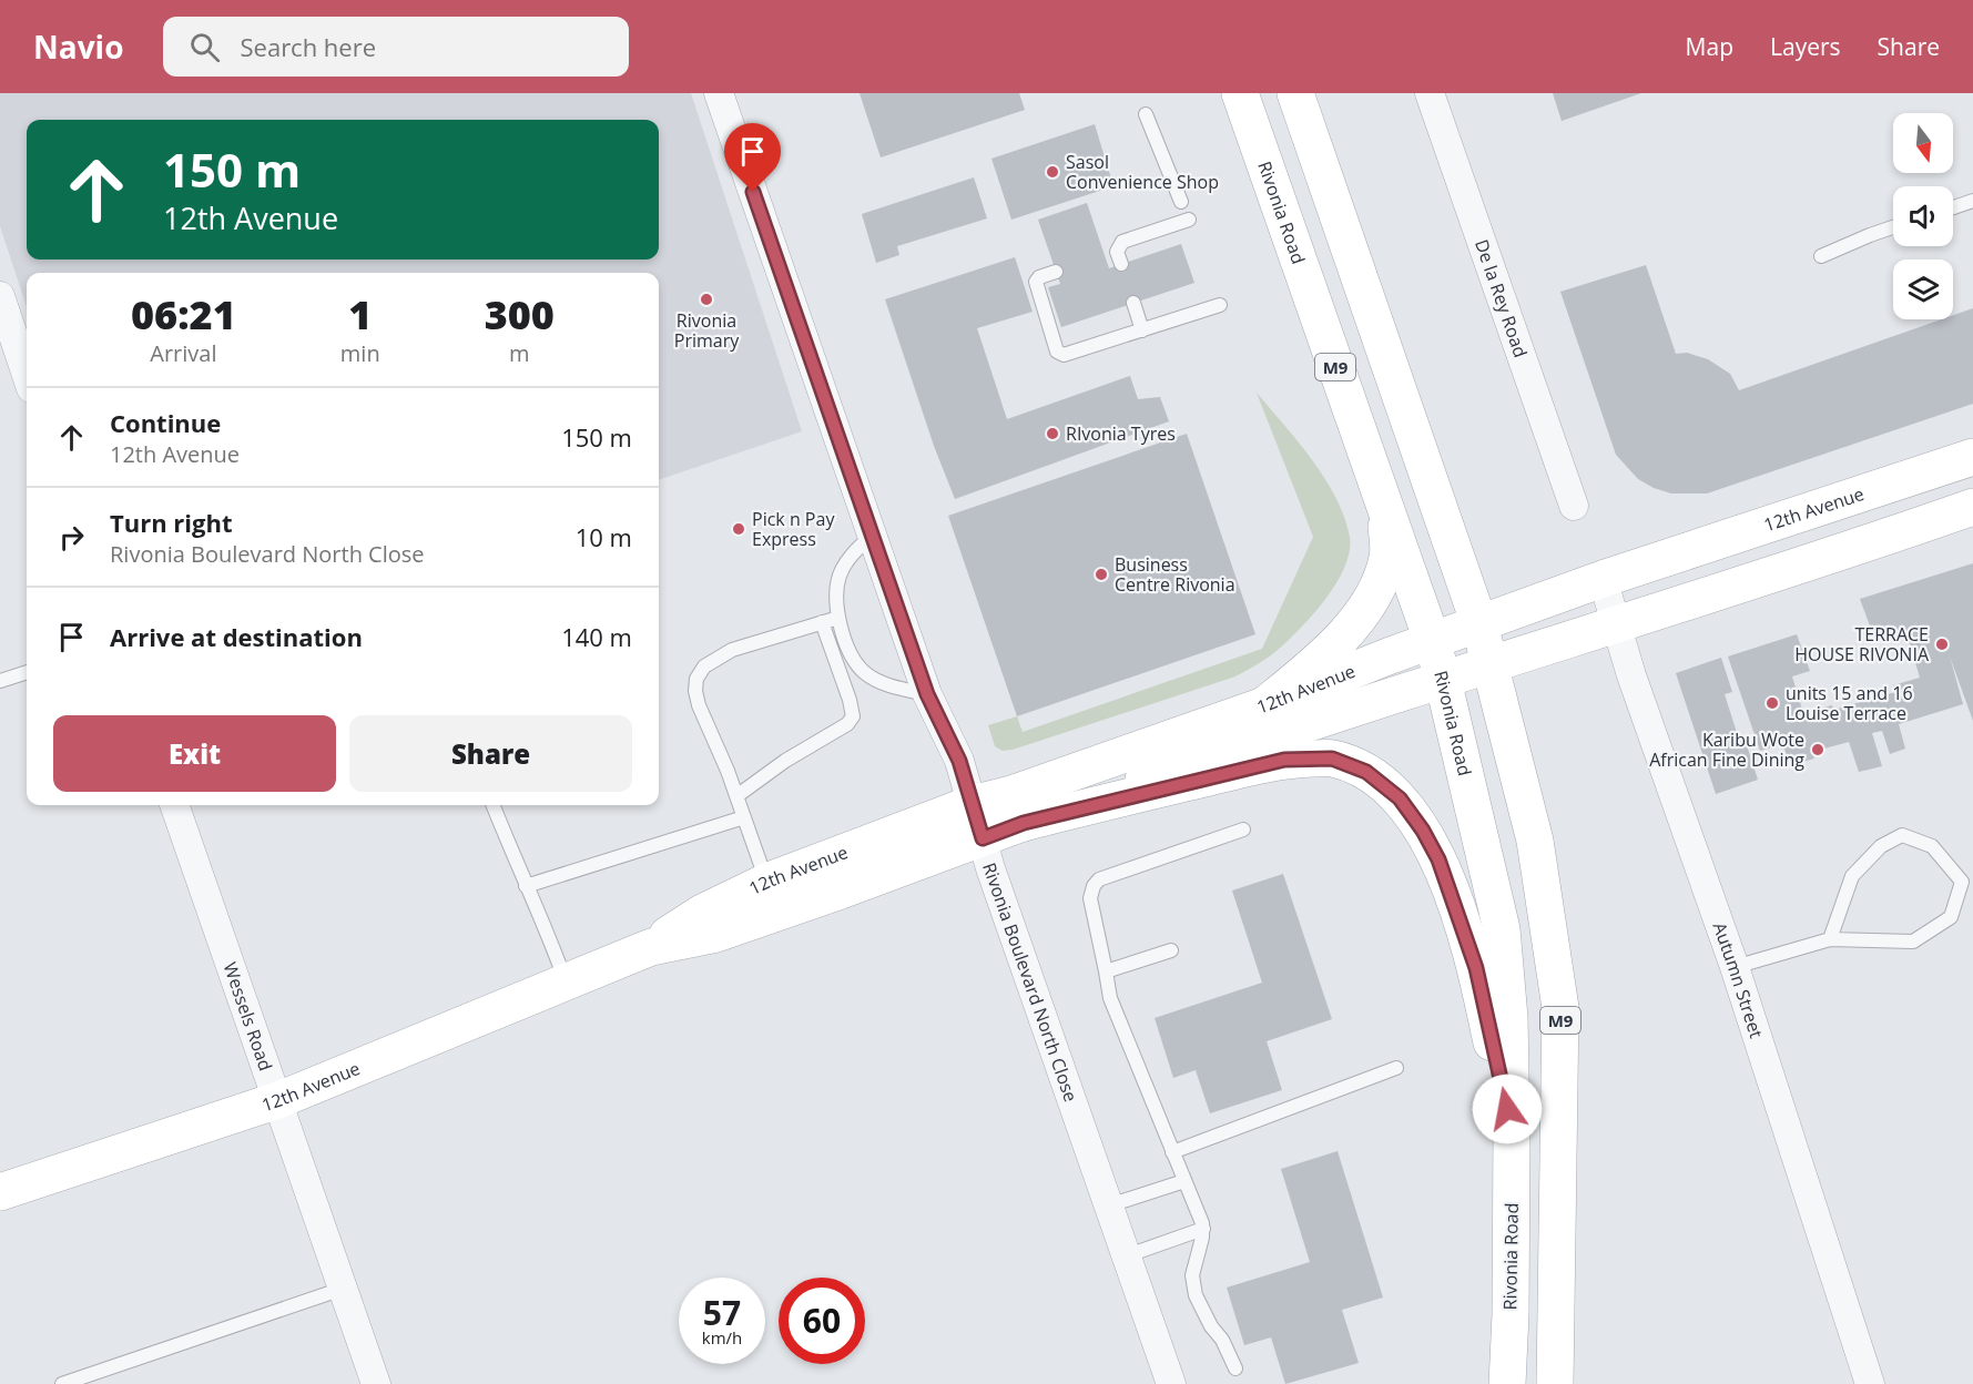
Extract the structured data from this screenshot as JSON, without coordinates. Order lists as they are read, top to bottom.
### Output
{
  "streets": {
    "main road": ["Rivonia Road", "M9", "12th Avenue"],
    "street": [
      "De la Rey Road",
      "Autumn Street",
      "Rivonia Boulevard North Close",
      "Wessels Road"
    ]
  },
  "crossings": [
    ["Rivonia Road", "12th Avenue"],
    ["M9", "12th Avenue"],
    ["12th Avenue", "Autumn Street"],
    ["12th Avenue", "Rivonia Boulevard North Close"],
    ["12th Avenue", "Wessels Road"]
  ],
  "places": [
    "Sasol Convenience Shop",
    "Rivonia Primary",
    "RIvonia Tyres",
    "Pick n Pay Express",
    "Business Centre Rivonia",
    "TERRACE HOUSE RIVONIA",
    "units 15 and 16 Louise Terrace",
    "Karibu Wote African Fine Dining"
  ],
  "north": "bottom",
  "page": {
    "header": "Navio",
    "search": "Search here",
    "nav": ["Map", "Layers", "Share"],
    "turn": ["150 m", "12th Avenue"],
    "eta": [
      "06:21",
      "Arrival",
      "1",
      "min",
      "300",
      "m"
    ],
    "list": [
      {
        "name": "Continue",
        "note": "12th Avenue",
        "value": "150 m"
      },
      {
        "name": "Turn right",
        "note": "Rivonia Boulevard North Close",
        "value": "10 m"
      },
      {
        "name": "Arrive at destination",
        "value": "140 m"
      }
    ],
    "buttons": ["Exit", "Share"],
    "speed": "57 km/h",
    "limit": "60"
  }
}
